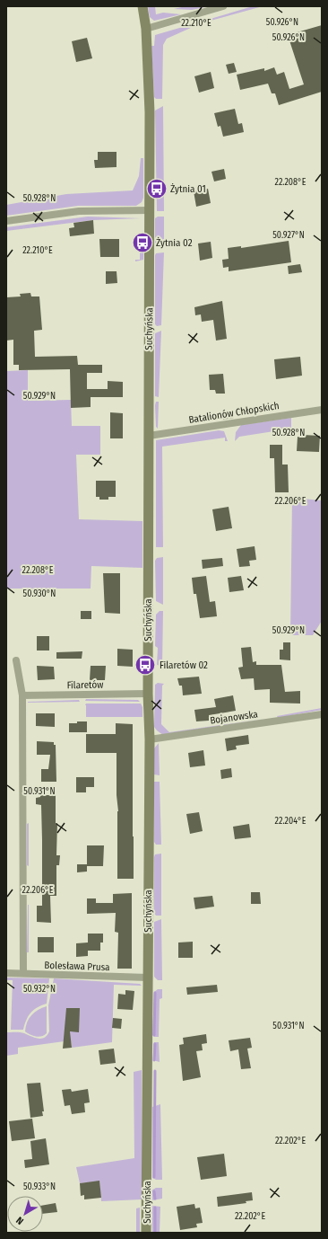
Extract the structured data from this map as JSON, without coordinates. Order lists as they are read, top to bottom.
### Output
{
  "streets": {
    "street": [
      "Suchyńska",
      "Batalionów Chłopskich",
      "Filaretów",
      "Bojanowska",
      "Bolesława Prusa"
    ]
  },
  "crossings": [
    ["Suchyńska", "Batalionów Chłopskich"],
    ["Suchyńska", "Filaretów"],
    ["Suchyńska", "Bojanowska"],
    ["Suchyńska", "Bolesława Prusa"]
  ],
  "places": {
    "bus stop": ["Żytnia 01", "Żytnia 02", "Filaretów 02"]
  },
  "north": "bottom left",
  "coordinates": [
    "50.926°N",
    "22.210°E",
    "22.208°E",
    "50.928°N",
    "50.927°N",
    "50.929°N",
    "22.206°E",
    "50.930°N",
    "50.931°N",
    "22.204°E",
    "50.932°N",
    "22.202°E",
    "50.933°N"
  ]
}
